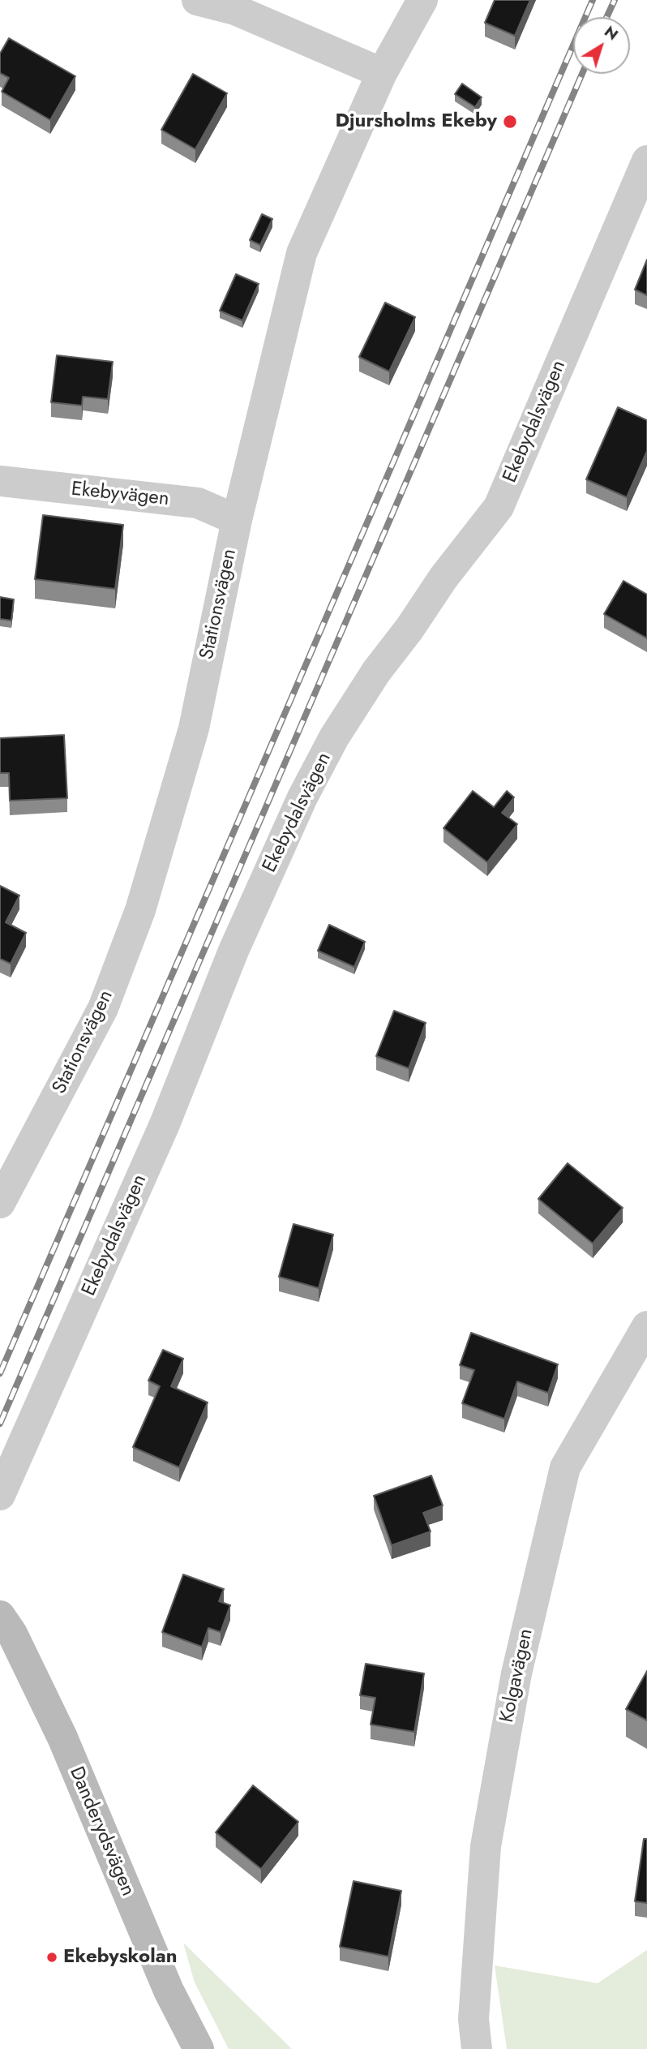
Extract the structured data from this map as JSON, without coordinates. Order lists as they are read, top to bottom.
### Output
{
  "streets": {
    "street": [
      "Ekebydalsvägen",
      "Ekebyvägen",
      "Stationsvägen",
      "Kolgavägen",
      "Danderydsvägen"
    ]
  },
  "crossings": [
    ["Ekebyvägen", "Stationsvägen"]
  ],
  "places": ["Djursholms Ekeby", "Ekebyskolan"],
  "north": "top right"
}
